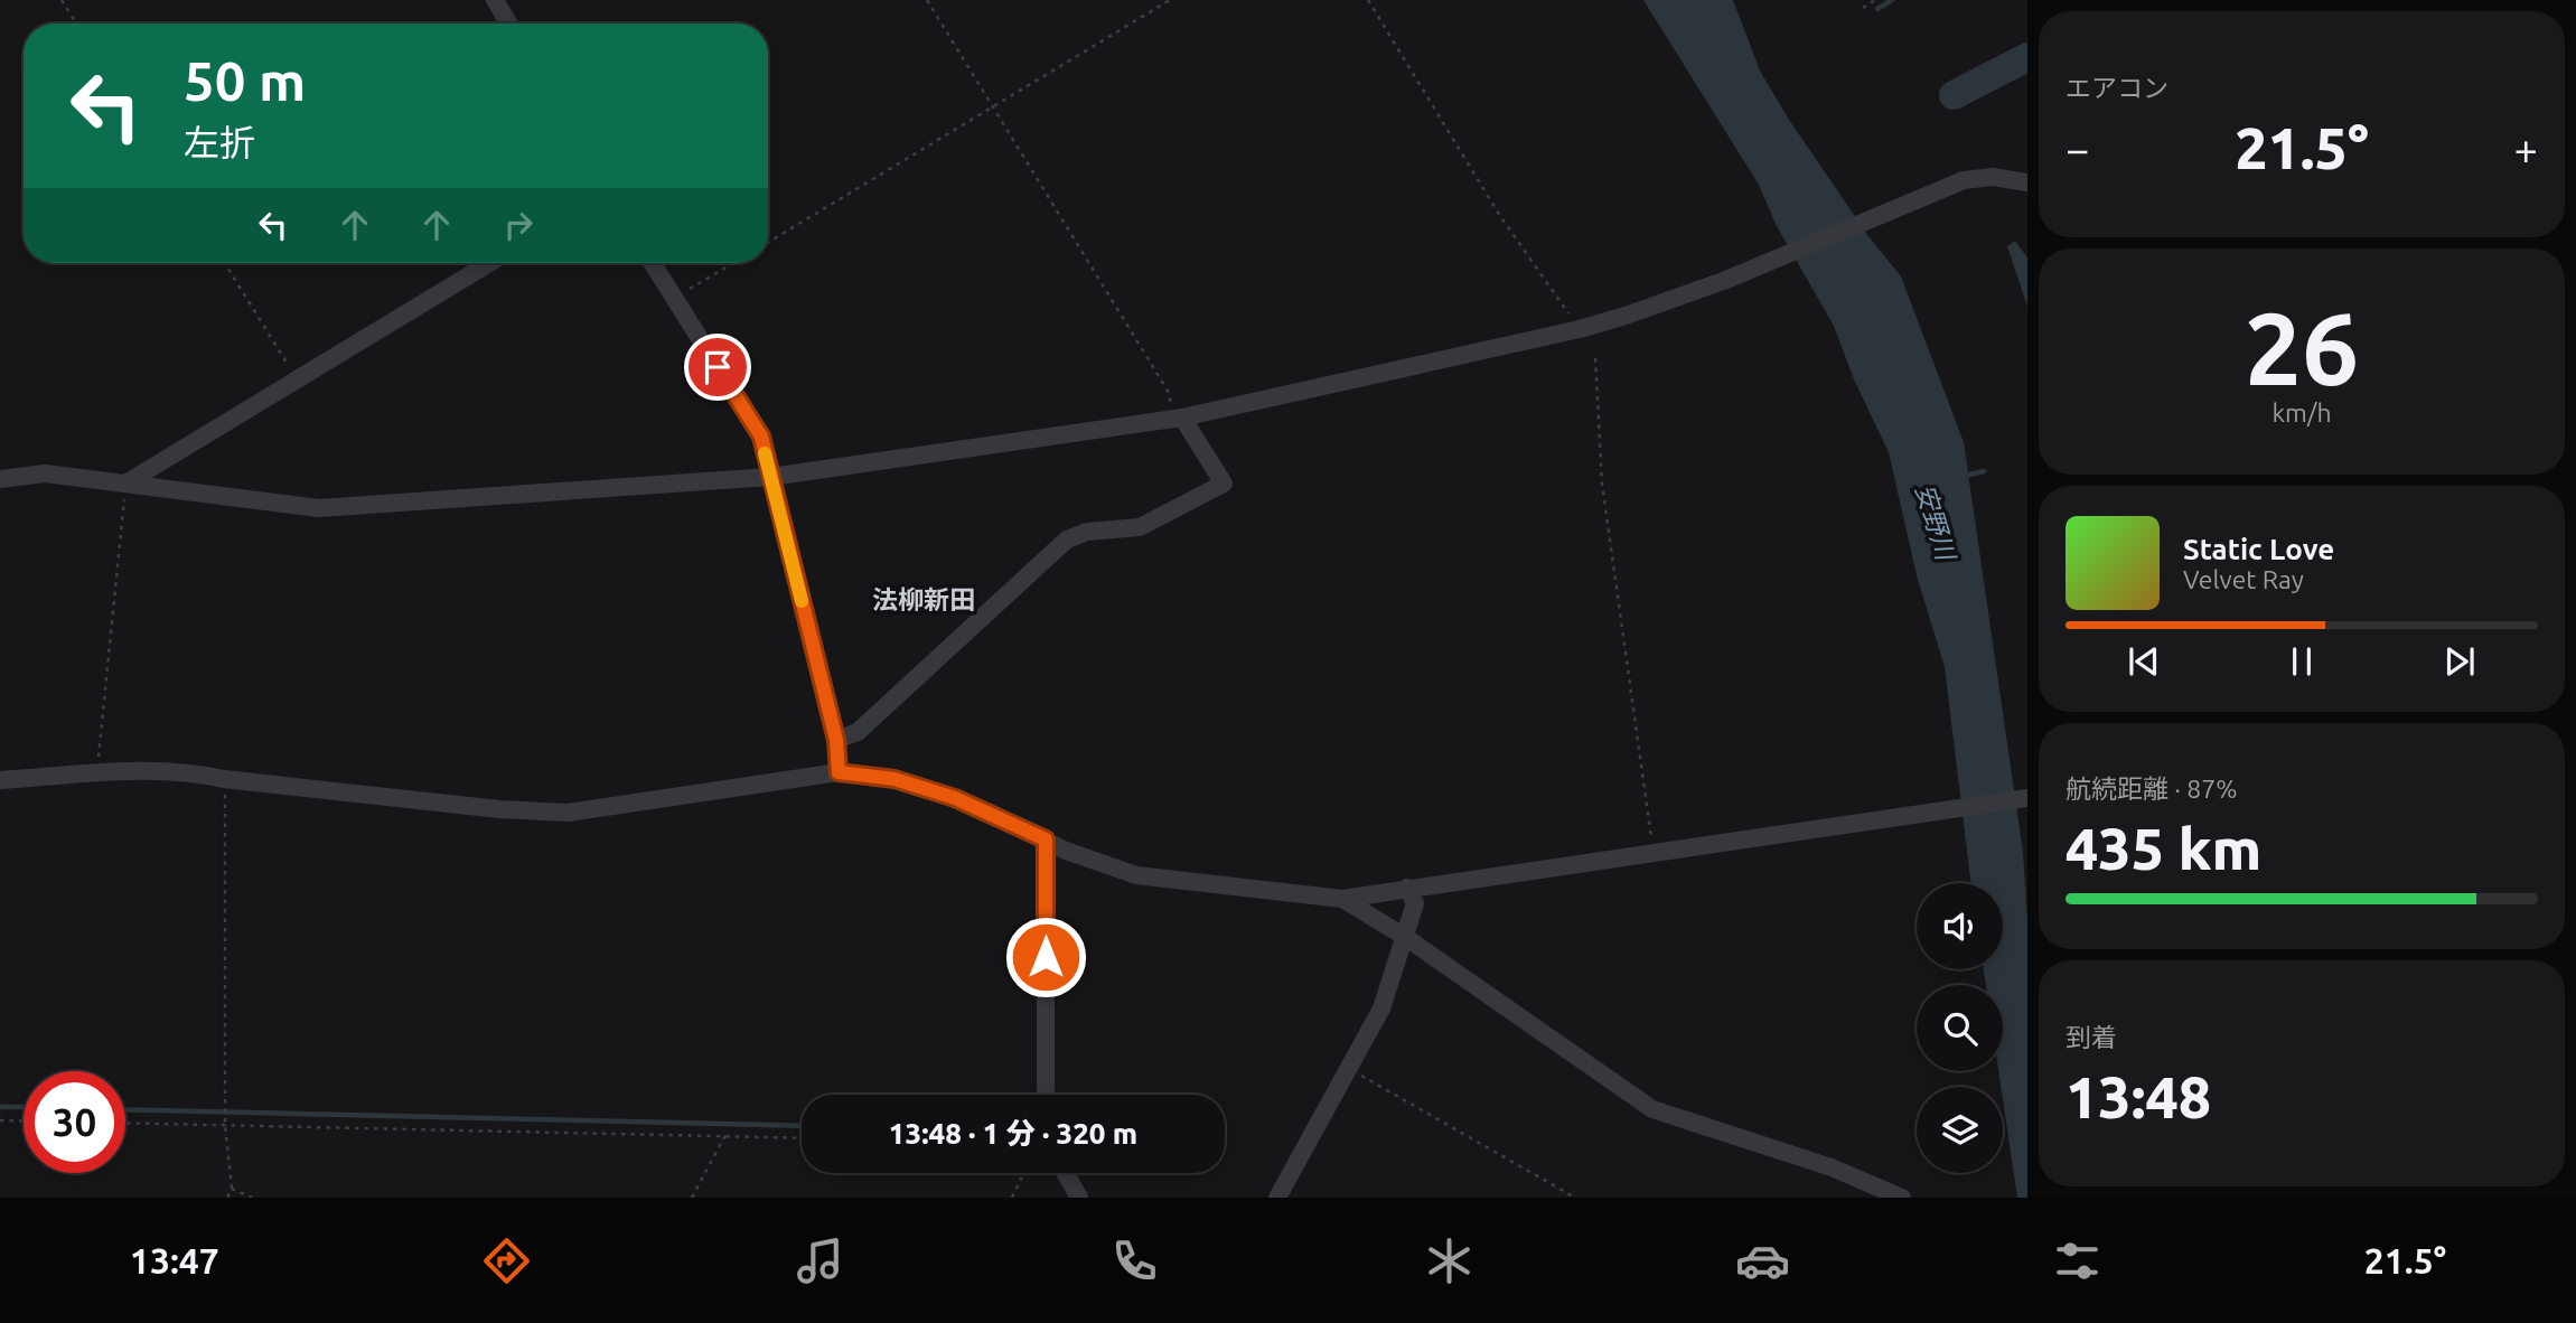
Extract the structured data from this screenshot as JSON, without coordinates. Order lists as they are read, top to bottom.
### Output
{
  "districts": ["法柳新田"],
  "water": ["安野川"],
  "page": {
    "tile": [
      "エアコン",
      ["26", "km/h"],
      ["航続距離 · 87%", "435 km"],
      ["到着", "13:48"]
    ],
    "turn": ["50 m", "左折"],
    "heat": ["−", "21.5°", "+"],
    "song": ["Static Love", "Velvet Ray"],
    "limit": "30",
    "trip": "13:48 · 1 分 · 320 m",
    "tabs": ["13:47", "21.5°"]
  }
}
